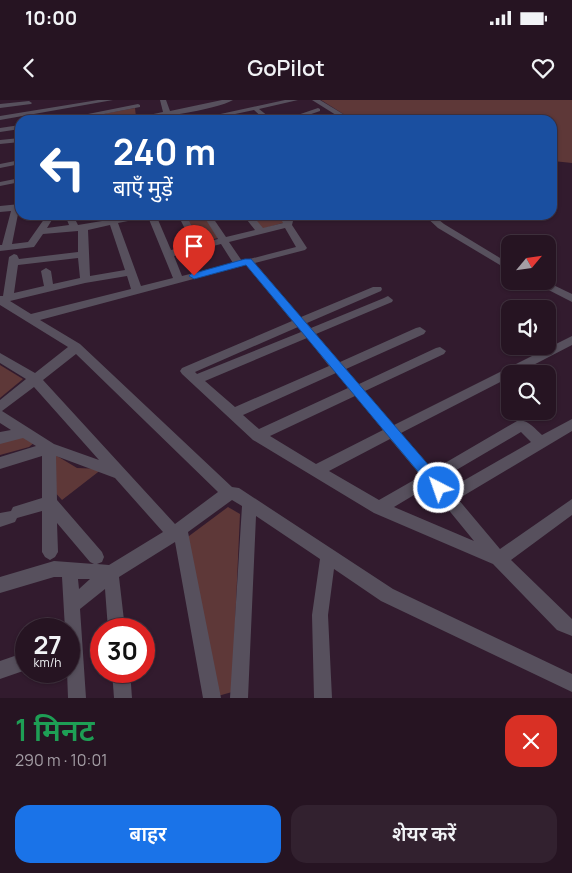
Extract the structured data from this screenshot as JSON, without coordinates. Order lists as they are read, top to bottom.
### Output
{
  "north": "top right",
  "page": {
    "status": "10:00",
    "header": "GoPilot",
    "turn": ["240 m", "बाएँ मुड़ें"],
    "speed": "27 km/h",
    "limit": "30",
    "heading": ["1 मिनट", "290 m · 10:01"],
    "buttons": ["बाहर", "शेयर करें"]
  }
}
